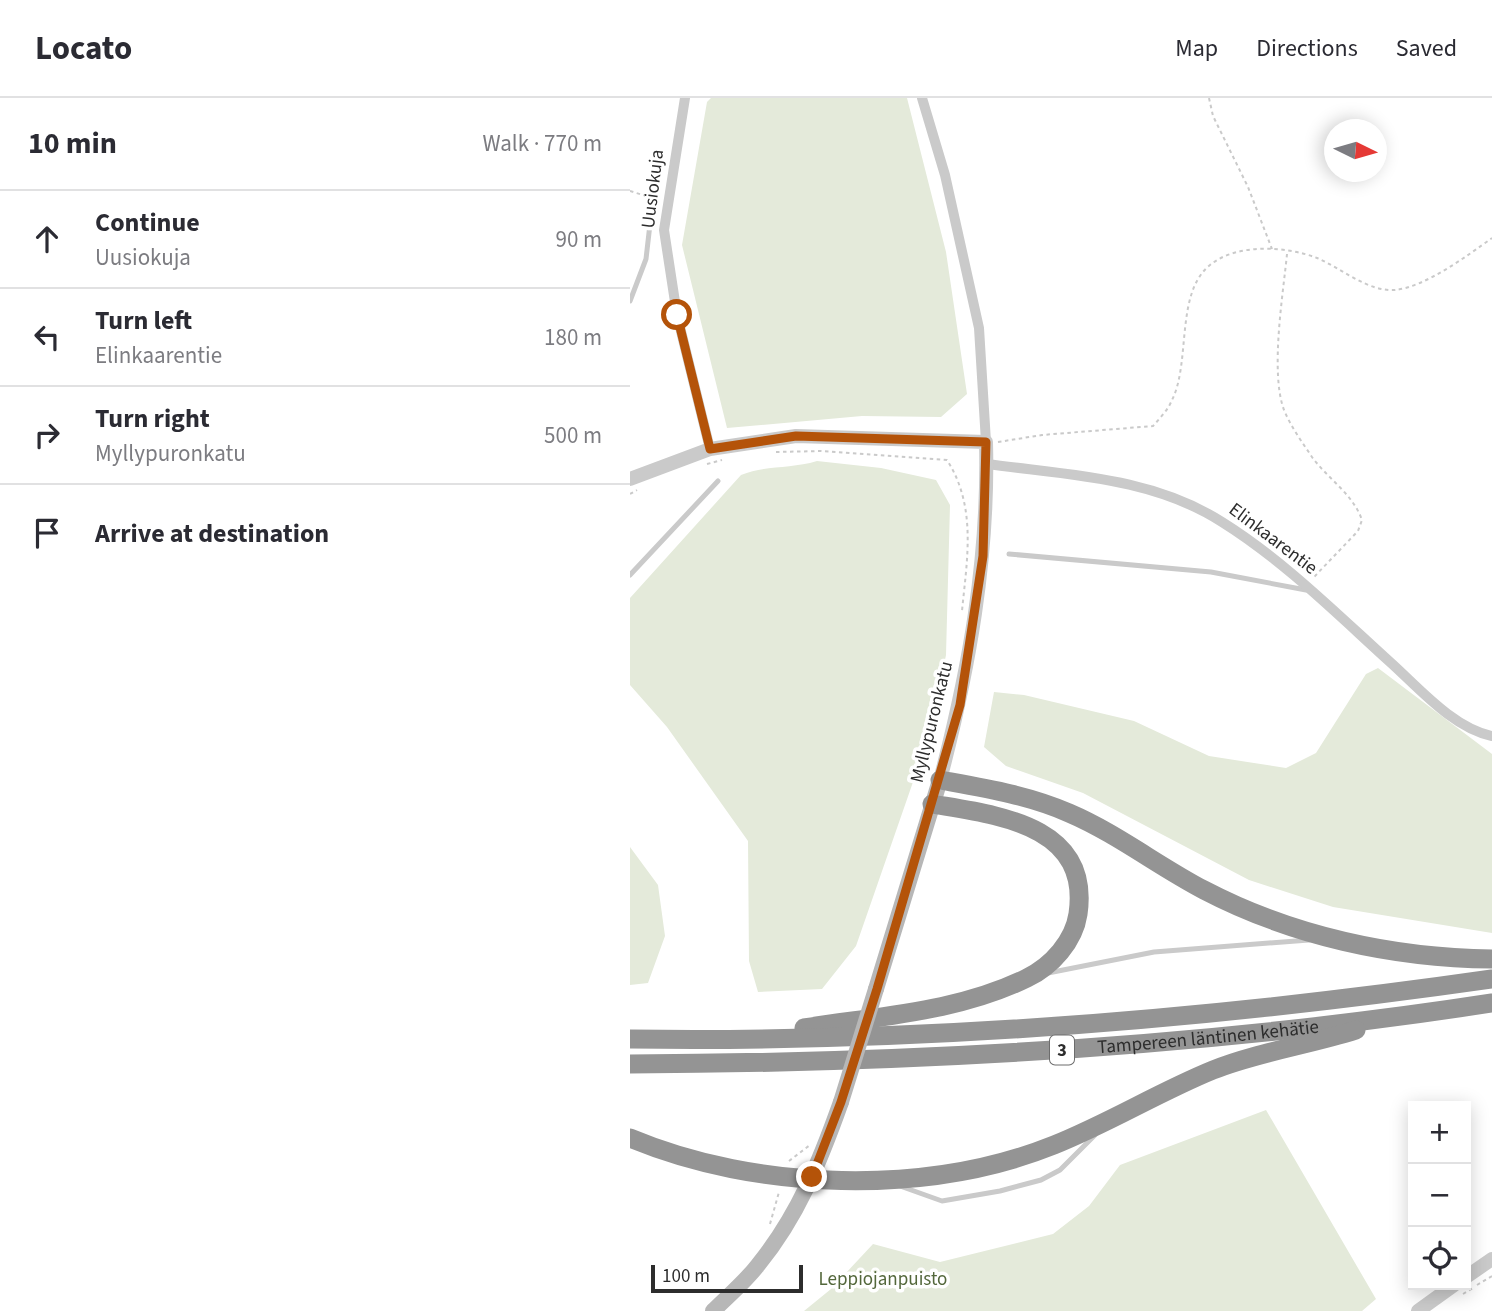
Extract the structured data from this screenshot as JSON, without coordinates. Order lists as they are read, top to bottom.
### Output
{
  "streets": {
    "highway": ["Tampereen läntinen kehätie", "3"],
    "main road": ["Myllypuronkatu"],
    "street": ["Uusiokuja", "Elinkaarentie"]
  },
  "crossings": [
    ["Elinkaarentie", "Myllypuronkatu"]
  ],
  "parks": ["Leppiojanpuisto"],
  "scale_bar": "100 m",
  "north": "right",
  "page": {
    "header": "Locato",
    "nav": ["Map", "Directions", "Saved"],
    "heading": ["10 min", "Walk · 770 m"],
    "list": [
      ["Continue", "Uusiokuja", "90 m"],
      ["Turn left", "Elinkaarentie", "180 m"],
      ["Turn right", "Myllypuronkatu", "500 m"],
      "Arrive at destination"
    ],
    "map_buttons": ["+", "−"],
    "scale": "100 m"
  }
}
